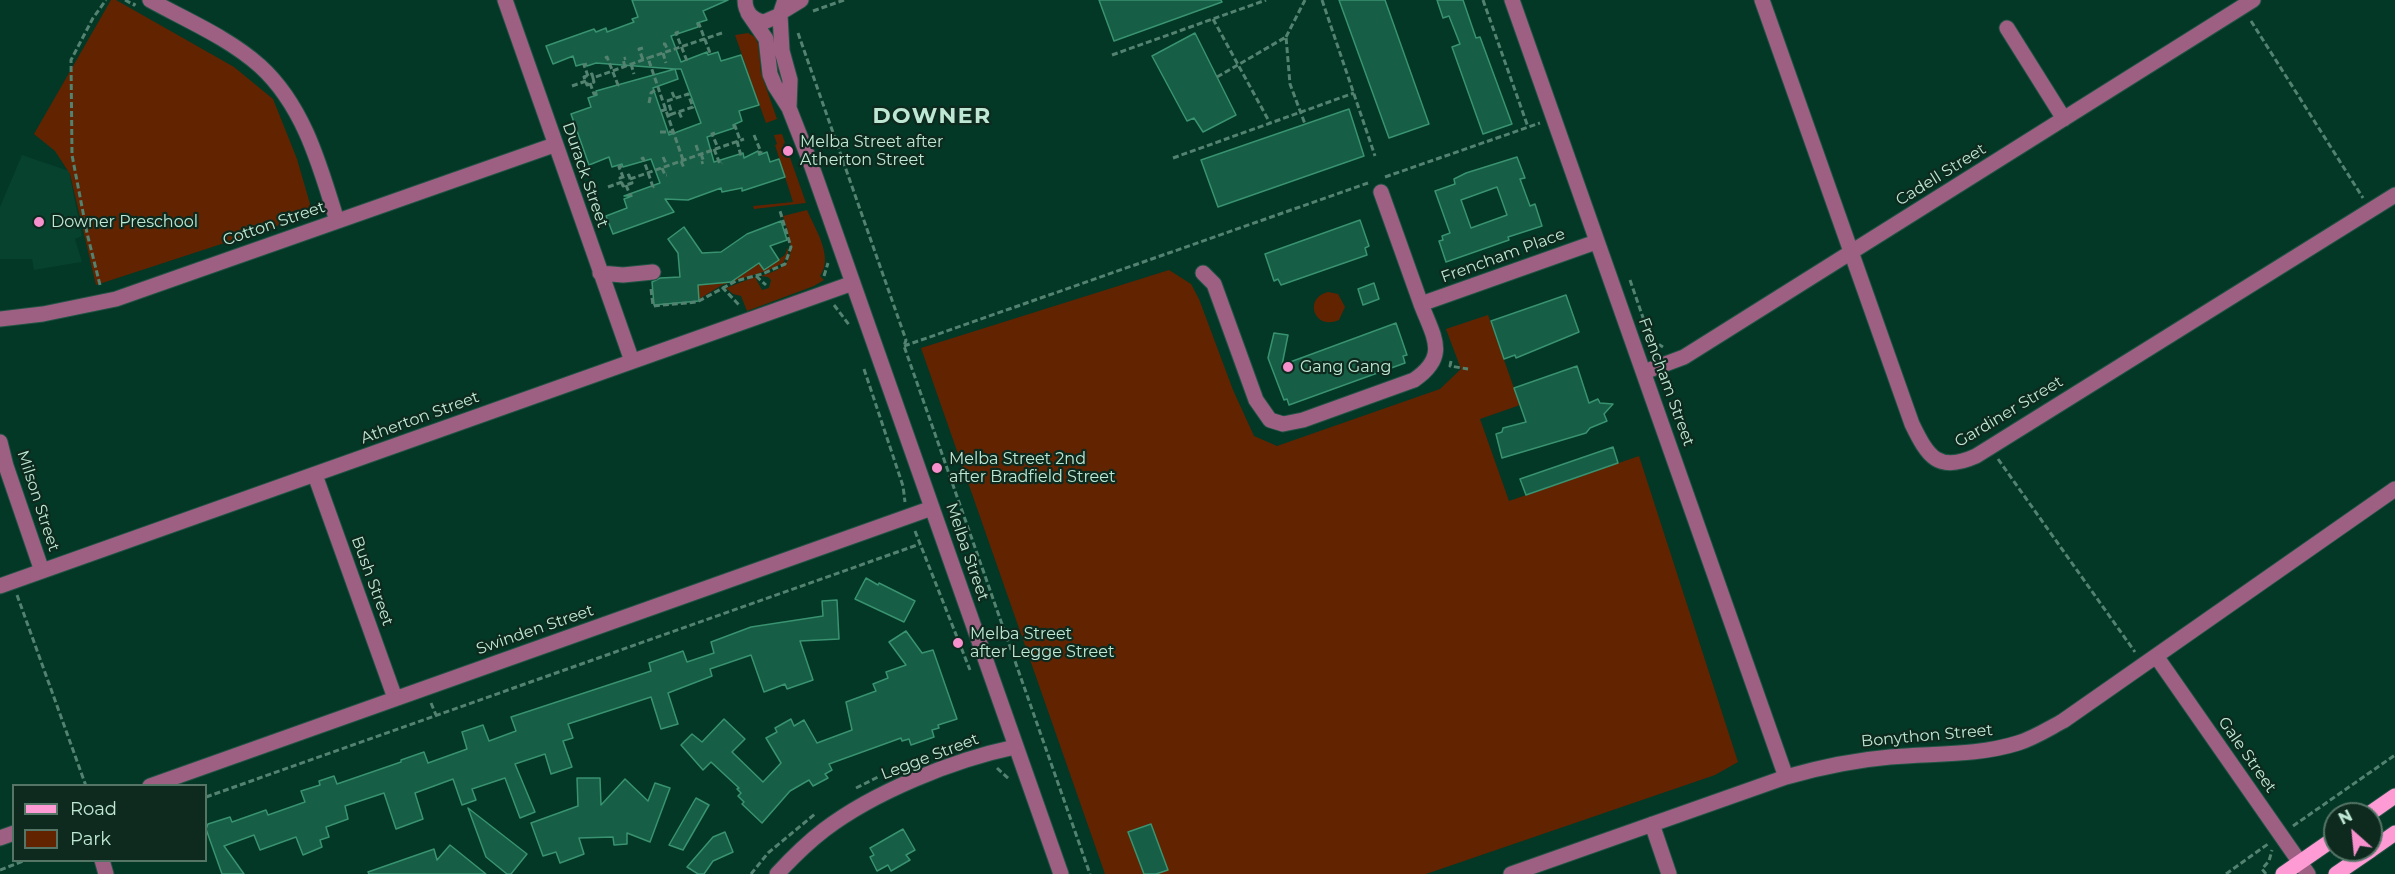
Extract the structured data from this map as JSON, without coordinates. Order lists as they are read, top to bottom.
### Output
{
  "streets": {
    "street": [
      "Durack Street",
      "Cadell Street",
      "Cotton Street",
      "Frencham Place",
      "Frencham Street",
      "Gardiner Street",
      "Atherton Street",
      "Milson Street",
      "Melba Street",
      "Bush Street",
      "Swinden Street",
      "Bonython Street",
      "Gale Street",
      "Legge Street"
    ]
  },
  "crossings": [
    ["Durack Street", "Cotton Street"],
    ["Durack Street", "Atherton Street"],
    ["Cadell Street", "Frencham Street"],
    ["Cadell Street", "Gardiner Street"],
    ["Frencham Place", "Frencham Street"],
    ["Frencham Street", "Bonython Street"],
    ["Atherton Street", "Milson Street"],
    ["Atherton Street", "Melba Street"],
    ["Atherton Street", "Bush Street"],
    ["Melba Street", "Swinden Street"],
    ["Melba Street", "Legge Street"],
    ["Bush Street", "Swinden Street"],
    ["Bonython Street", "Gale Street"]
  ],
  "districts": ["DOWNER"],
  "places": [
    "Melba Street after Atherton Street",
    "Downer Preschool",
    "Gang Gang",
    "Melba Street 2nd after Bradfield Street",
    "Melba Street after Legge Street"
  ],
  "legend": ["Road", "Park"],
  "north": "top left"
}
